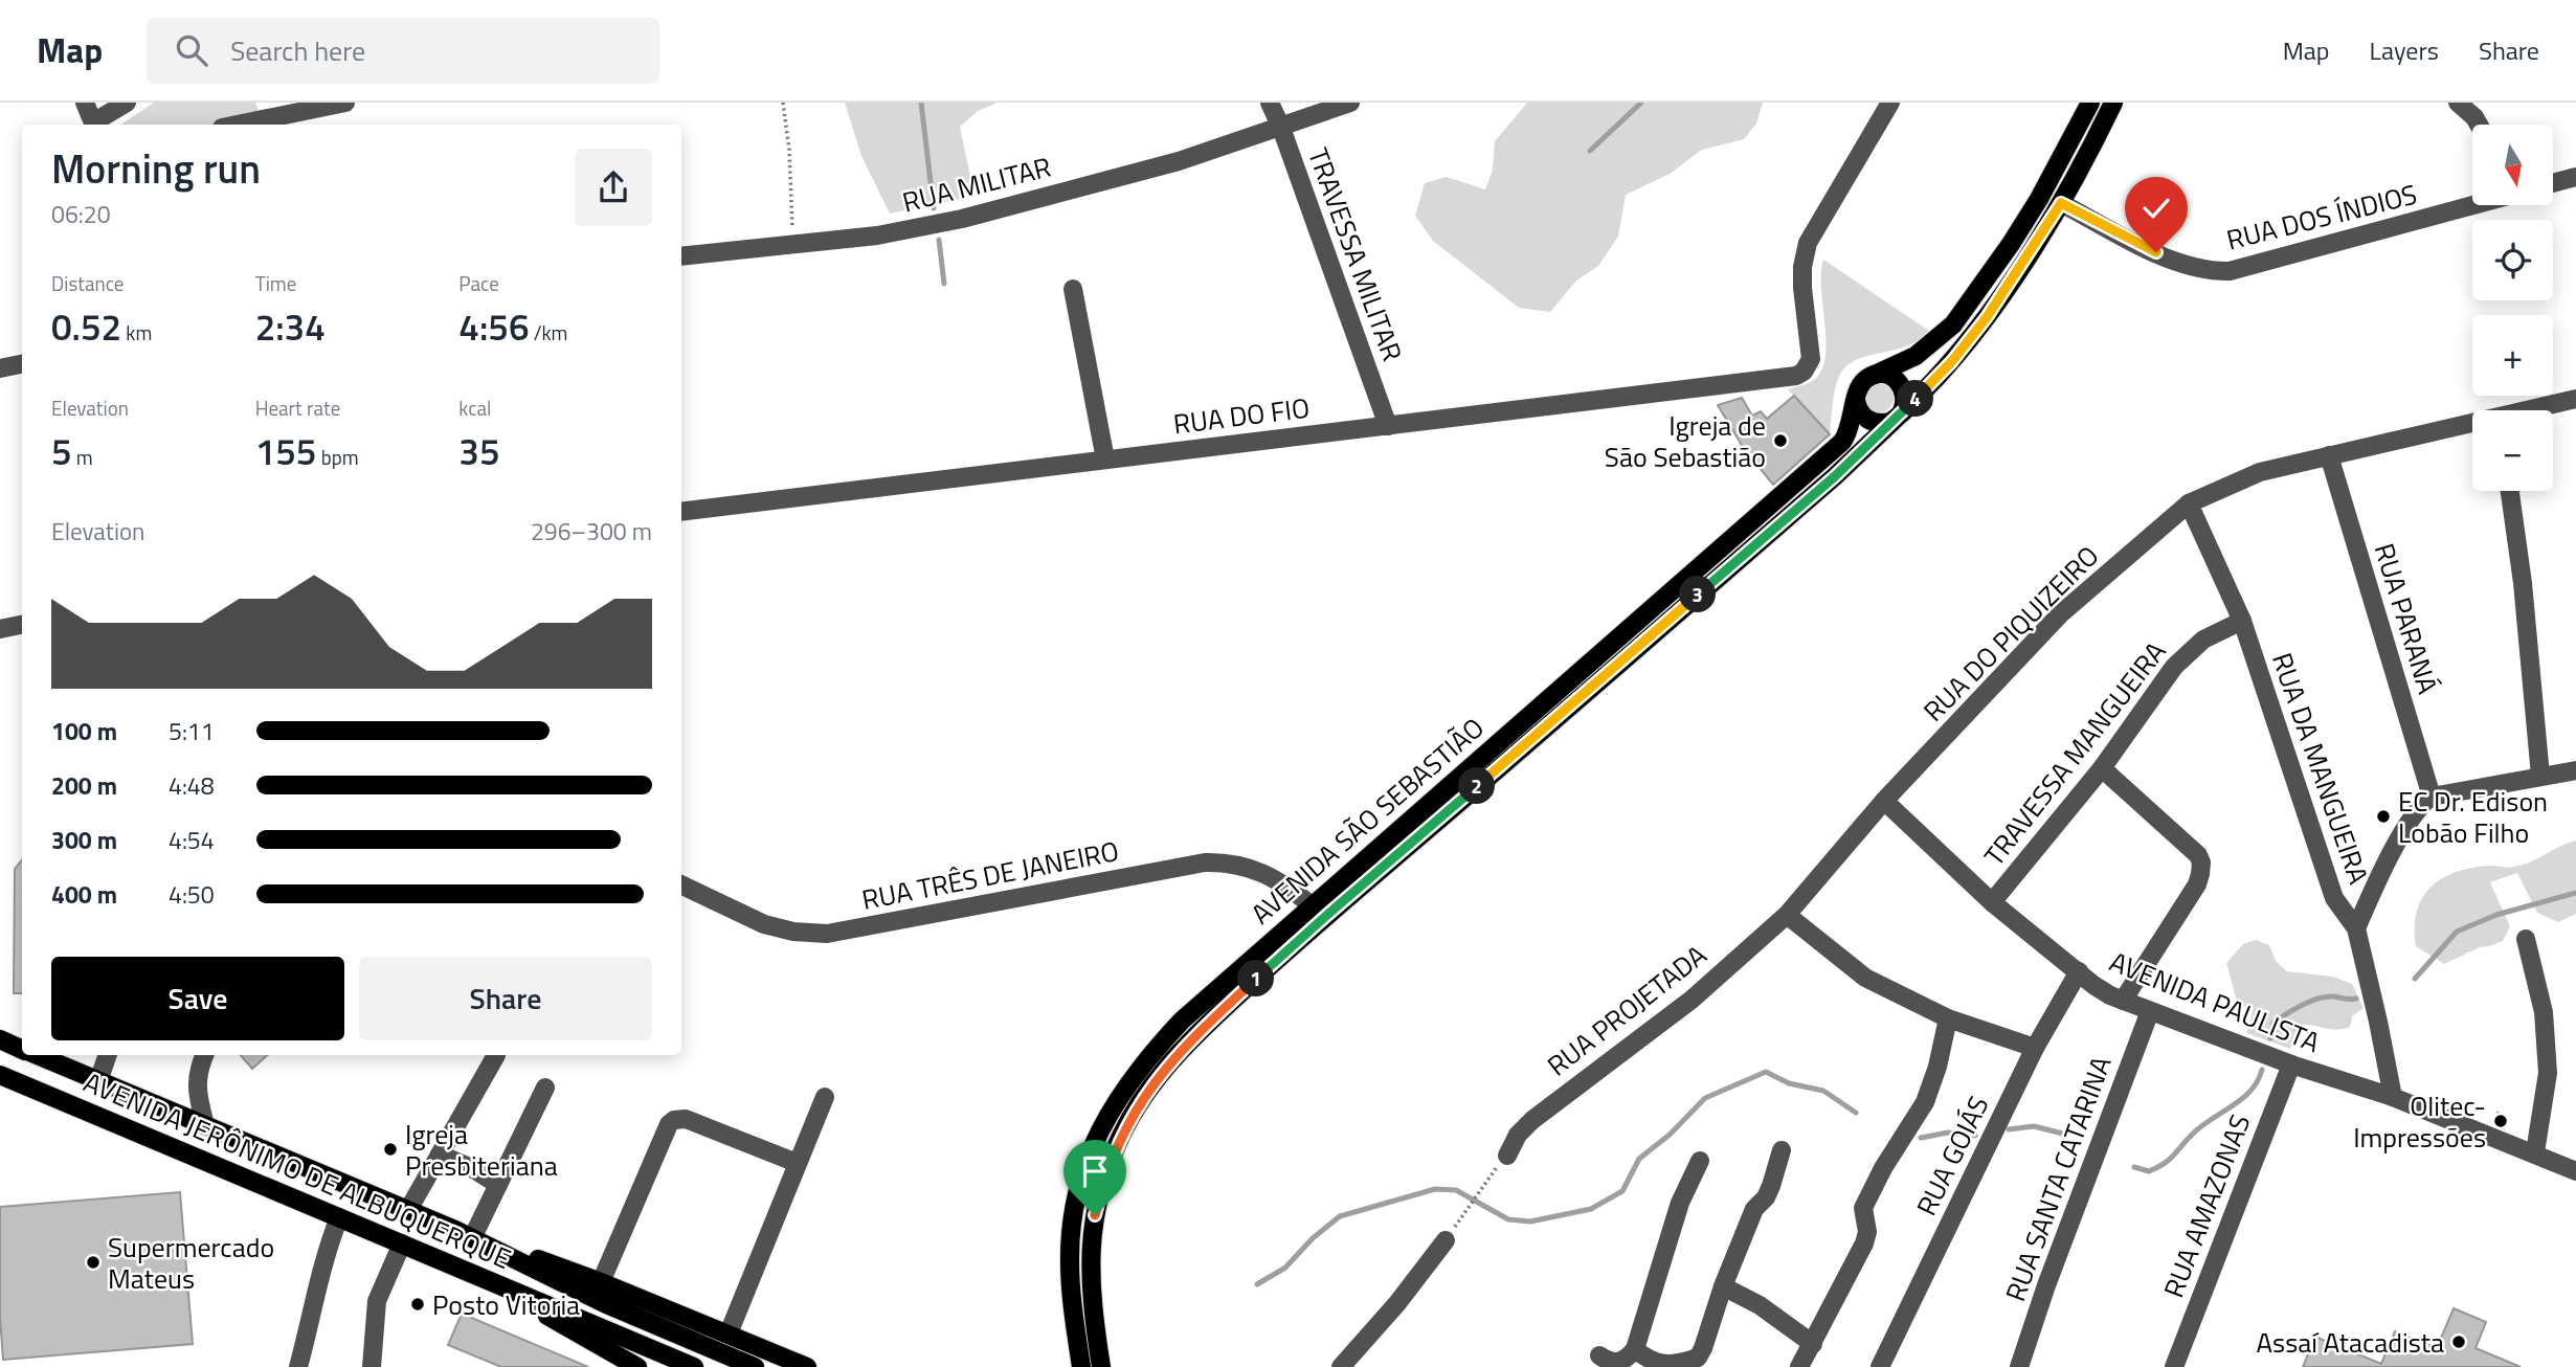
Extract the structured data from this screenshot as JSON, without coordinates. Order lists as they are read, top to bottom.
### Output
{
  "streets": {
    "main road": ["AVENIDA SÃO SEBASTIÃO", "AVENIDA JERÔNIMO DE ALBUQUERQUE"],
    "street": [
      "RUA MILITAR",
      "RUA DOS ÍNDIOS",
      "TRAVESSA MILITAR",
      "RUA DO FIO",
      "RUA PARANÁ",
      "RUA DO PIQUIZEIRO",
      "TRAVESSA MANGUEIRA",
      "RUA DA MANGUEIRA",
      "RUA TRÊS DE JANEIRO",
      "AVENIDA PAULISTA",
      "RUA PROJETADA",
      "RUA GOIÁS",
      "RUA SANTA CATARINA",
      "RUA AMAZONAS"
    ]
  },
  "crossings": [
    ["RUA MILITAR", "TRAVESSA MILITAR"],
    ["RUA DOS ÍNDIOS", "AVENIDA SÃO SEBASTIÃO"],
    ["TRAVESSA MILITAR", "RUA DO FIO"],
    ["RUA PARANÁ", "RUA DO PIQUIZEIRO"],
    ["RUA DO PIQUIZEIRO", "RUA DA MANGUEIRA"],
    ["RUA DO PIQUIZEIRO", "AVENIDA PAULISTA"],
    ["RUA DO PIQUIZEIRO", "RUA PROJETADA"],
    ["TRAVESSA MANGUEIRA", "RUA DA MANGUEIRA"],
    ["TRAVESSA MANGUEIRA", "AVENIDA PAULISTA"],
    ["RUA DA MANGUEIRA", "AVENIDA PAULISTA"],
    ["AVENIDA SÃO SEBASTIÃO", "RUA TRÊS DE JANEIRO"],
    ["AVENIDA PAULISTA", "RUA GOIÁS"],
    ["AVENIDA PAULISTA", "RUA SANTA CATARINA"],
    ["AVENIDA PAULISTA", "RUA AMAZONAS"]
  ],
  "places": [
    "Igreja de São Sebastião",
    "EC Dr. Edison Lobão Filho",
    "Olitec- Impressões",
    "Igreja Presbiteriana",
    "Supermercado Mateus",
    "Posto Vitoria",
    "Assaí Atacadista"
  ],
  "north": "bottom",
  "page": {
    "header": "Map",
    "search": "Search here",
    "nav": ["Map", "Layers", "Share"],
    "map_buttons": ["+", "−"],
    "heading": ["Morning run", "06:20"],
    "stats": [
      ["Distance", "0.52 km"],
      ["Time", "2:34"],
      ["Pace", "4:56 /km"],
      ["Elevation", "5 m"],
      ["Heart rate", "155 bpm"],
      ["kcal", "35"]
    ],
    "pins": [
      "4",
      "3",
      "2",
      "1"
    ],
    "chart": ["Elevation", "296–300 m"],
    "list": [
      {
        "name": "100 m",
        "note": "5:11"
      },
      {
        "name": "200 m",
        "note": "4:48"
      },
      {
        "name": "300 m",
        "note": "4:54"
      },
      {
        "name": "400 m",
        "note": "4:50"
      }
    ],
    "buttons": ["Save", "Share"]
  }
}
